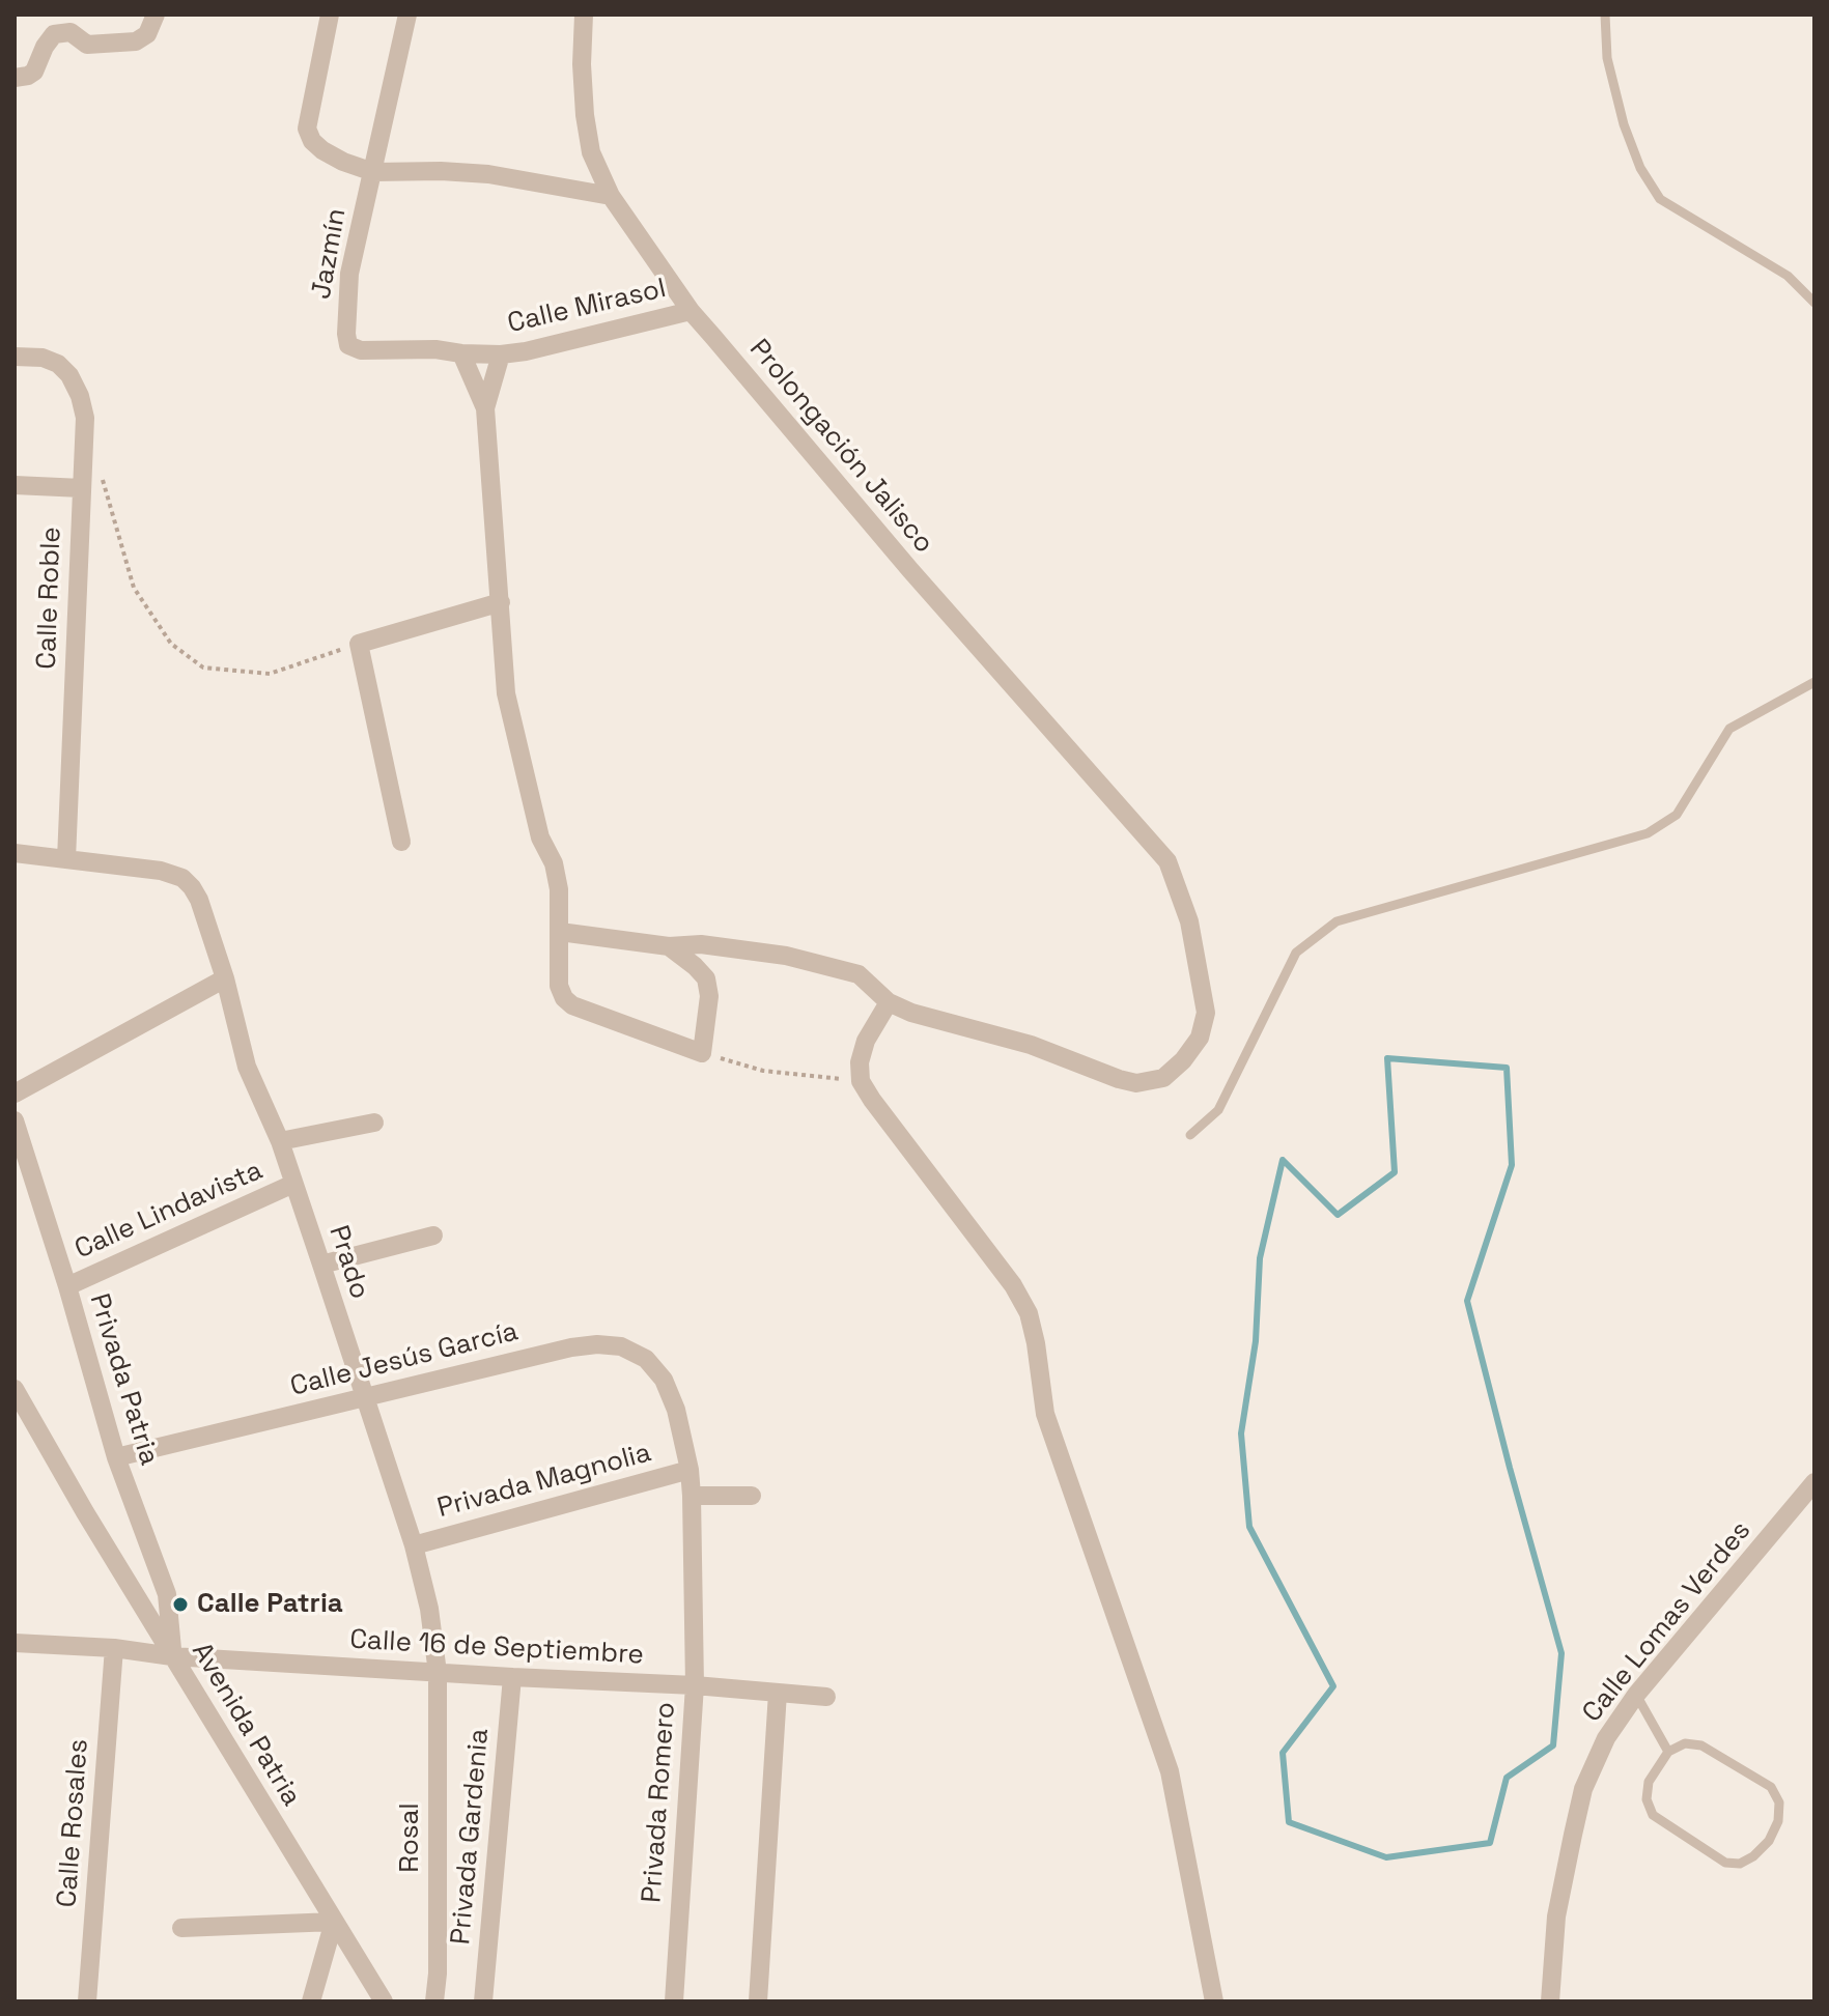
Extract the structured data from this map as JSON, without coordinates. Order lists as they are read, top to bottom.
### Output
{
  "streets": {
    "street": [
      "Jazmín",
      "Calle Mirasol",
      "Prolongación Jalisco",
      "Calle Roble",
      "Calle Lindavista",
      "Prado",
      "Calle Jesús García",
      "Privada Patria",
      "Privada Magnolia",
      "Calle Lomas Verdes",
      "Calle 16 de Septiembre",
      "Avenida Patria",
      "Privada Romero",
      "Calle Rosales",
      "Privada Gardenia",
      "Rosal"
    ]
  },
  "crossings": [
    ["Jazmín", "Calle Mirasol"],
    ["Calle Mirasol", "Prolongación Jalisco"],
    ["Calle Roble", "Prado"],
    ["Calle Lindavista", "Prado"],
    ["Calle Lindavista", "Privada Patria"],
    ["Prado", "Calle Jesús García"],
    ["Prado", "Privada Magnolia"],
    ["Prado", "Calle 16 de Septiembre"],
    ["Prado", "Rosal"],
    ["Calle Jesús García", "Privada Patria"],
    ["Calle Jesús García", "Privada Romero"],
    ["Privada Patria", "Calle 16 de Septiembre"],
    ["Privada Patria", "Avenida Patria"],
    ["Privada Magnolia", "Privada Romero"],
    ["Calle 16 de Septiembre", "Avenida Patria"],
    ["Calle 16 de Septiembre", "Privada Romero"],
    ["Calle 16 de Septiembre", "Calle Rosales"],
    ["Calle 16 de Septiembre", "Privada Gardenia"],
    ["Calle 16 de Septiembre", "Rosal"]
  ],
  "places": ["Calle Patria"]
}
